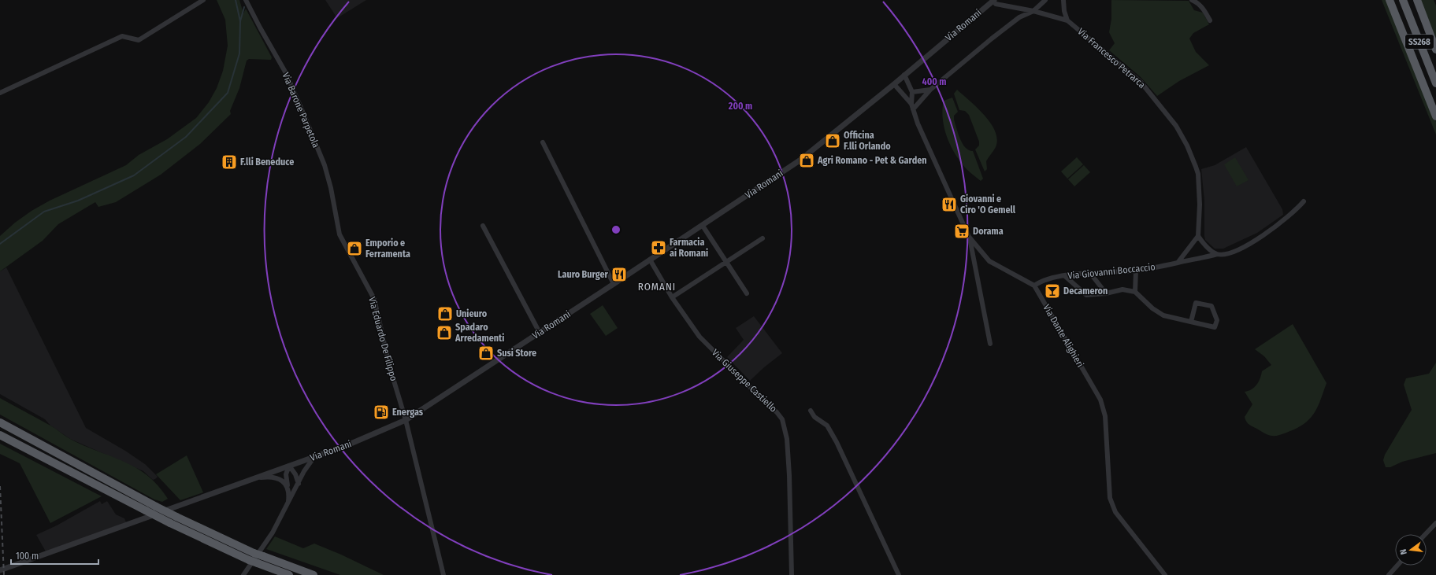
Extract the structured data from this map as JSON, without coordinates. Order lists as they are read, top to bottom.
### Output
{
  "streets": {
    "highway": ["SS268"],
    "street": [
      "Via Romani",
      "Via Francesco Petrarca",
      "Via Barone Parpetola",
      "Via Giovanni Boccaccio",
      "Via Dante Alighieri",
      "Via Eduardo De Filippo",
      "Via Giuseppe Castiello"
    ]
  },
  "crossings": [
    ["Via Romani", "Via Francesco Petrarca"],
    ["Via Romani", "Via Eduardo De Filippo"],
    ["Via Romani", "Via Giuseppe Castiello"],
    ["Via Barone Parpetola", "Via Eduardo De Filippo"],
    ["Via Giovanni Boccaccio", "Via Dante Alighieri"]
  ],
  "districts": ["ROMANI"],
  "places": {
    "shop": [
      "Officina F.lli Orlando",
      "Agri Romano - Pet & Garden",
      "Emporio e Ferramenta",
      "Unieuro",
      "Spadaro Arredamenti",
      "Susi Store"
    ],
    "building": ["F.lli Beneduce"],
    "restaurant": ["Giovanni e Ciro 'O Gemell", "Lauro Burger"],
    "supermarket": ["Dorama"],
    "pharmacy": ["Farmacia ai Romani"],
    "bar": ["Decameron"],
    "fuel station": ["Energas"]
  },
  "scale_bar": "100 m",
  "north": "left",
  "rings": ["400 m", "200 m"]
}
